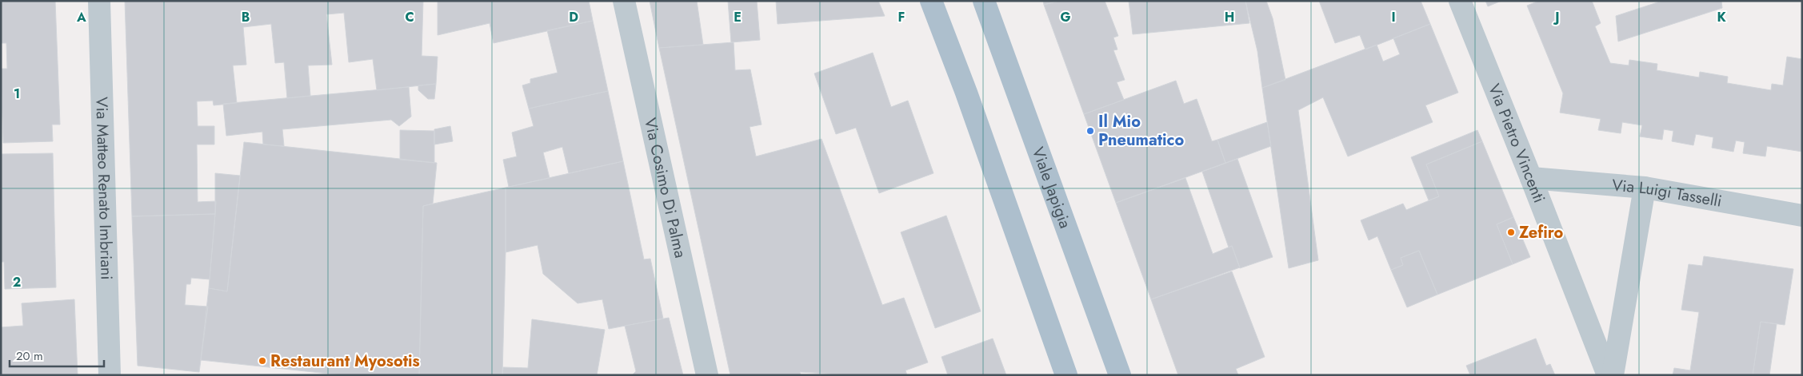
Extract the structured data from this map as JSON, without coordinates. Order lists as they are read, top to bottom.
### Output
{
  "streets": {
    "main road": ["Viale Japigia"],
    "street": [
      "Via Pietro Vincenti",
      "Via Matteo Renato Imbriani",
      "Via Cosimo Di Palma",
      "Via Luigi Tasselli"
    ]
  },
  "crossings": [
    ["Via Pietro Vincenti", "Via Luigi Tasselli"]
  ],
  "places": ["Il Mio Pneumatico", "Zefiro", "Restaurant Myosotis"],
  "scale_bar": "20 m",
  "grid": {
    "columns": [
      "A",
      "B",
      "C",
      "D",
      "E",
      "F",
      "G",
      "H",
      "I",
      "J",
      "K"
    ],
    "rows": ["1", "2"]
  }
}
